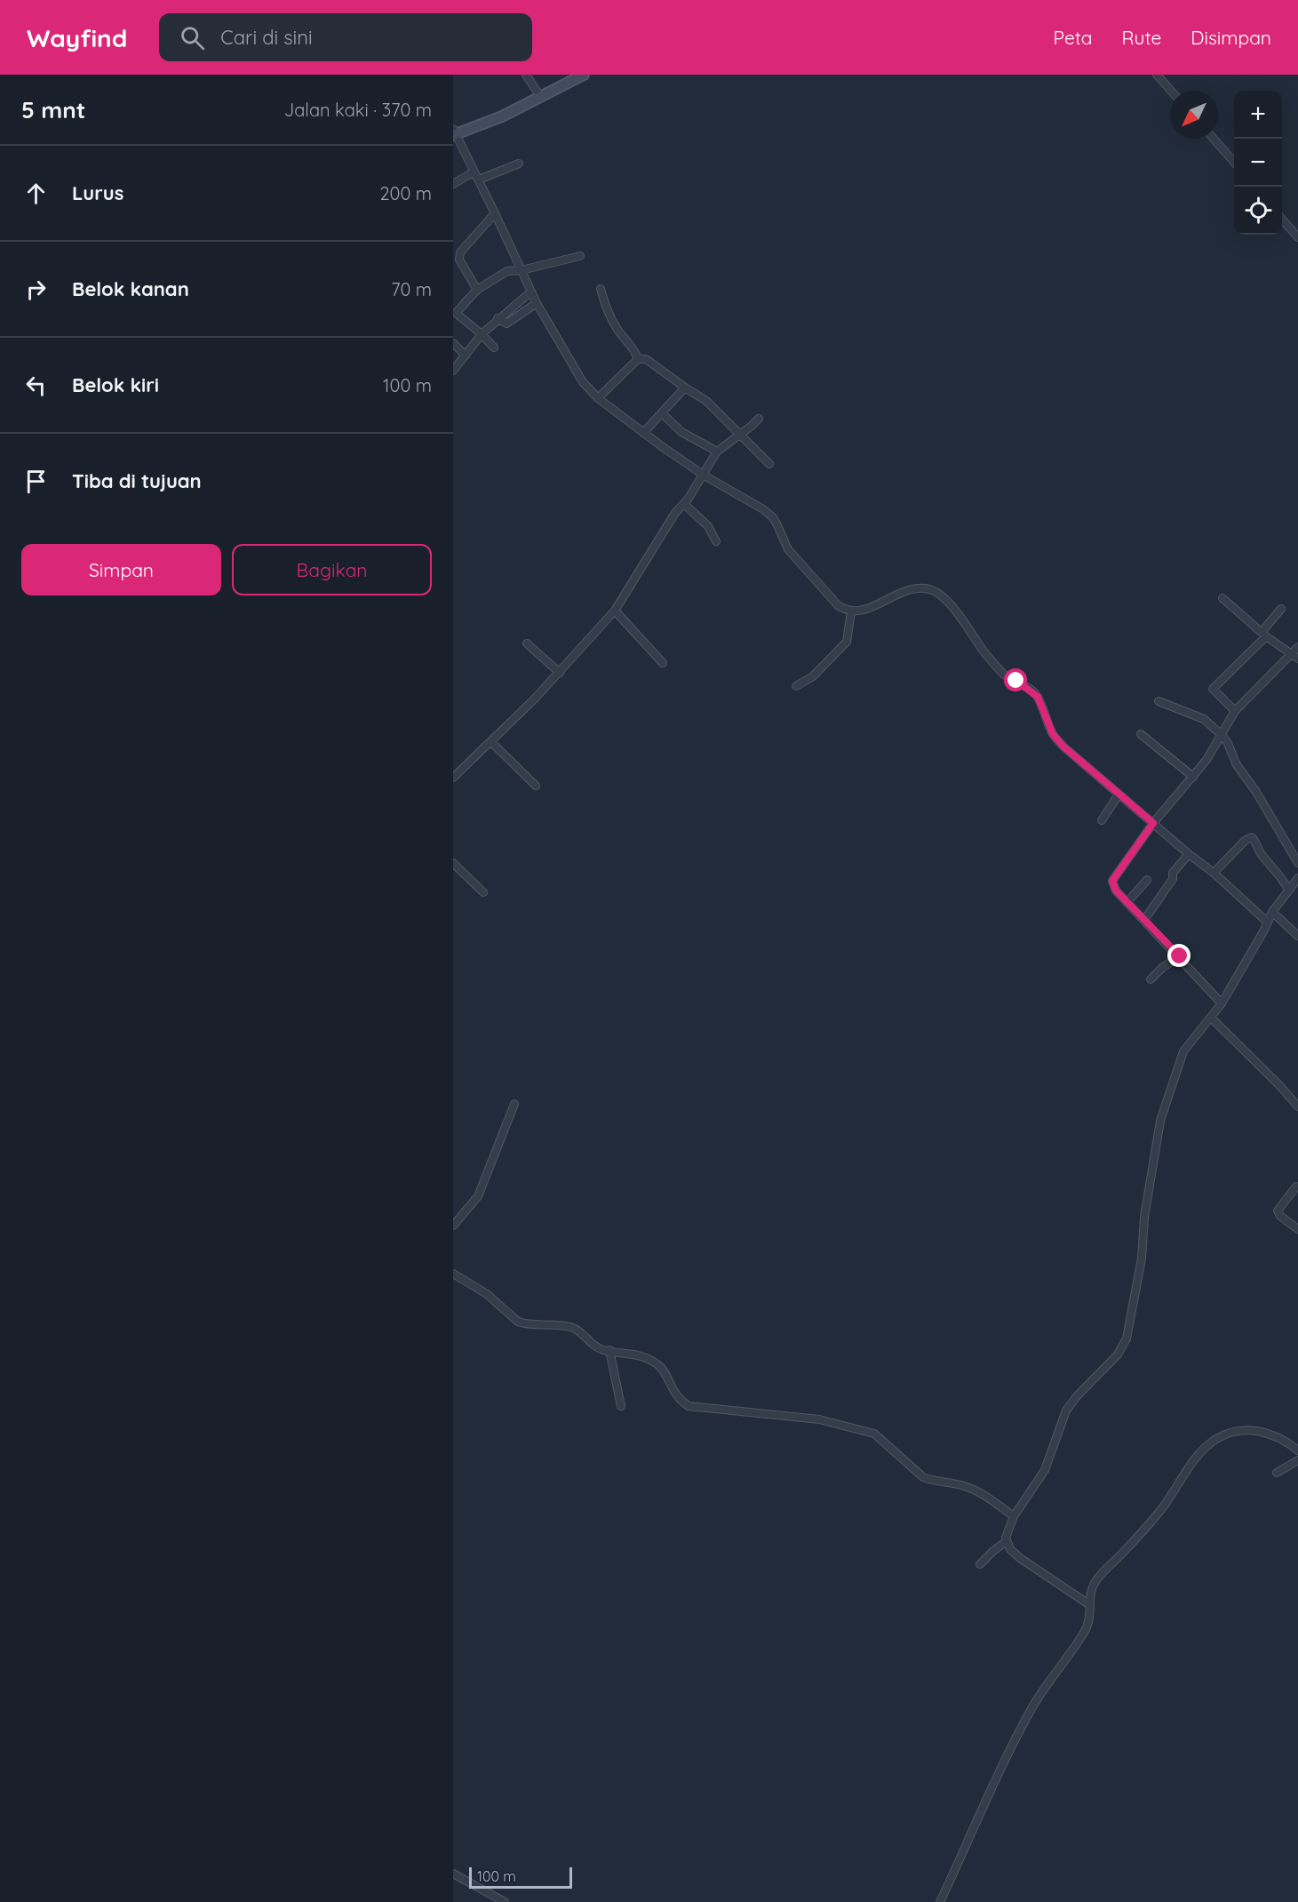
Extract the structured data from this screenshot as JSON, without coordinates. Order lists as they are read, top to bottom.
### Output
{
  "scale_bar": "100 m",
  "north": "bottom left",
  "page": {
    "header": "Wayfind",
    "search": "Cari di sini",
    "nav": ["Peta", "Rute", "Disimpan"],
    "heading": ["5 mnt", "Jalan kaki · 370 m"],
    "map_buttons": ["+", "−"],
    "list": [
      ["Lurus", "200 m"],
      ["Belok kanan", "70 m"],
      ["Belok kiri", "100 m"],
      "Tiba di tujuan"
    ],
    "buttons": ["Simpan", "Bagikan"],
    "scale": "100 m"
  }
}
